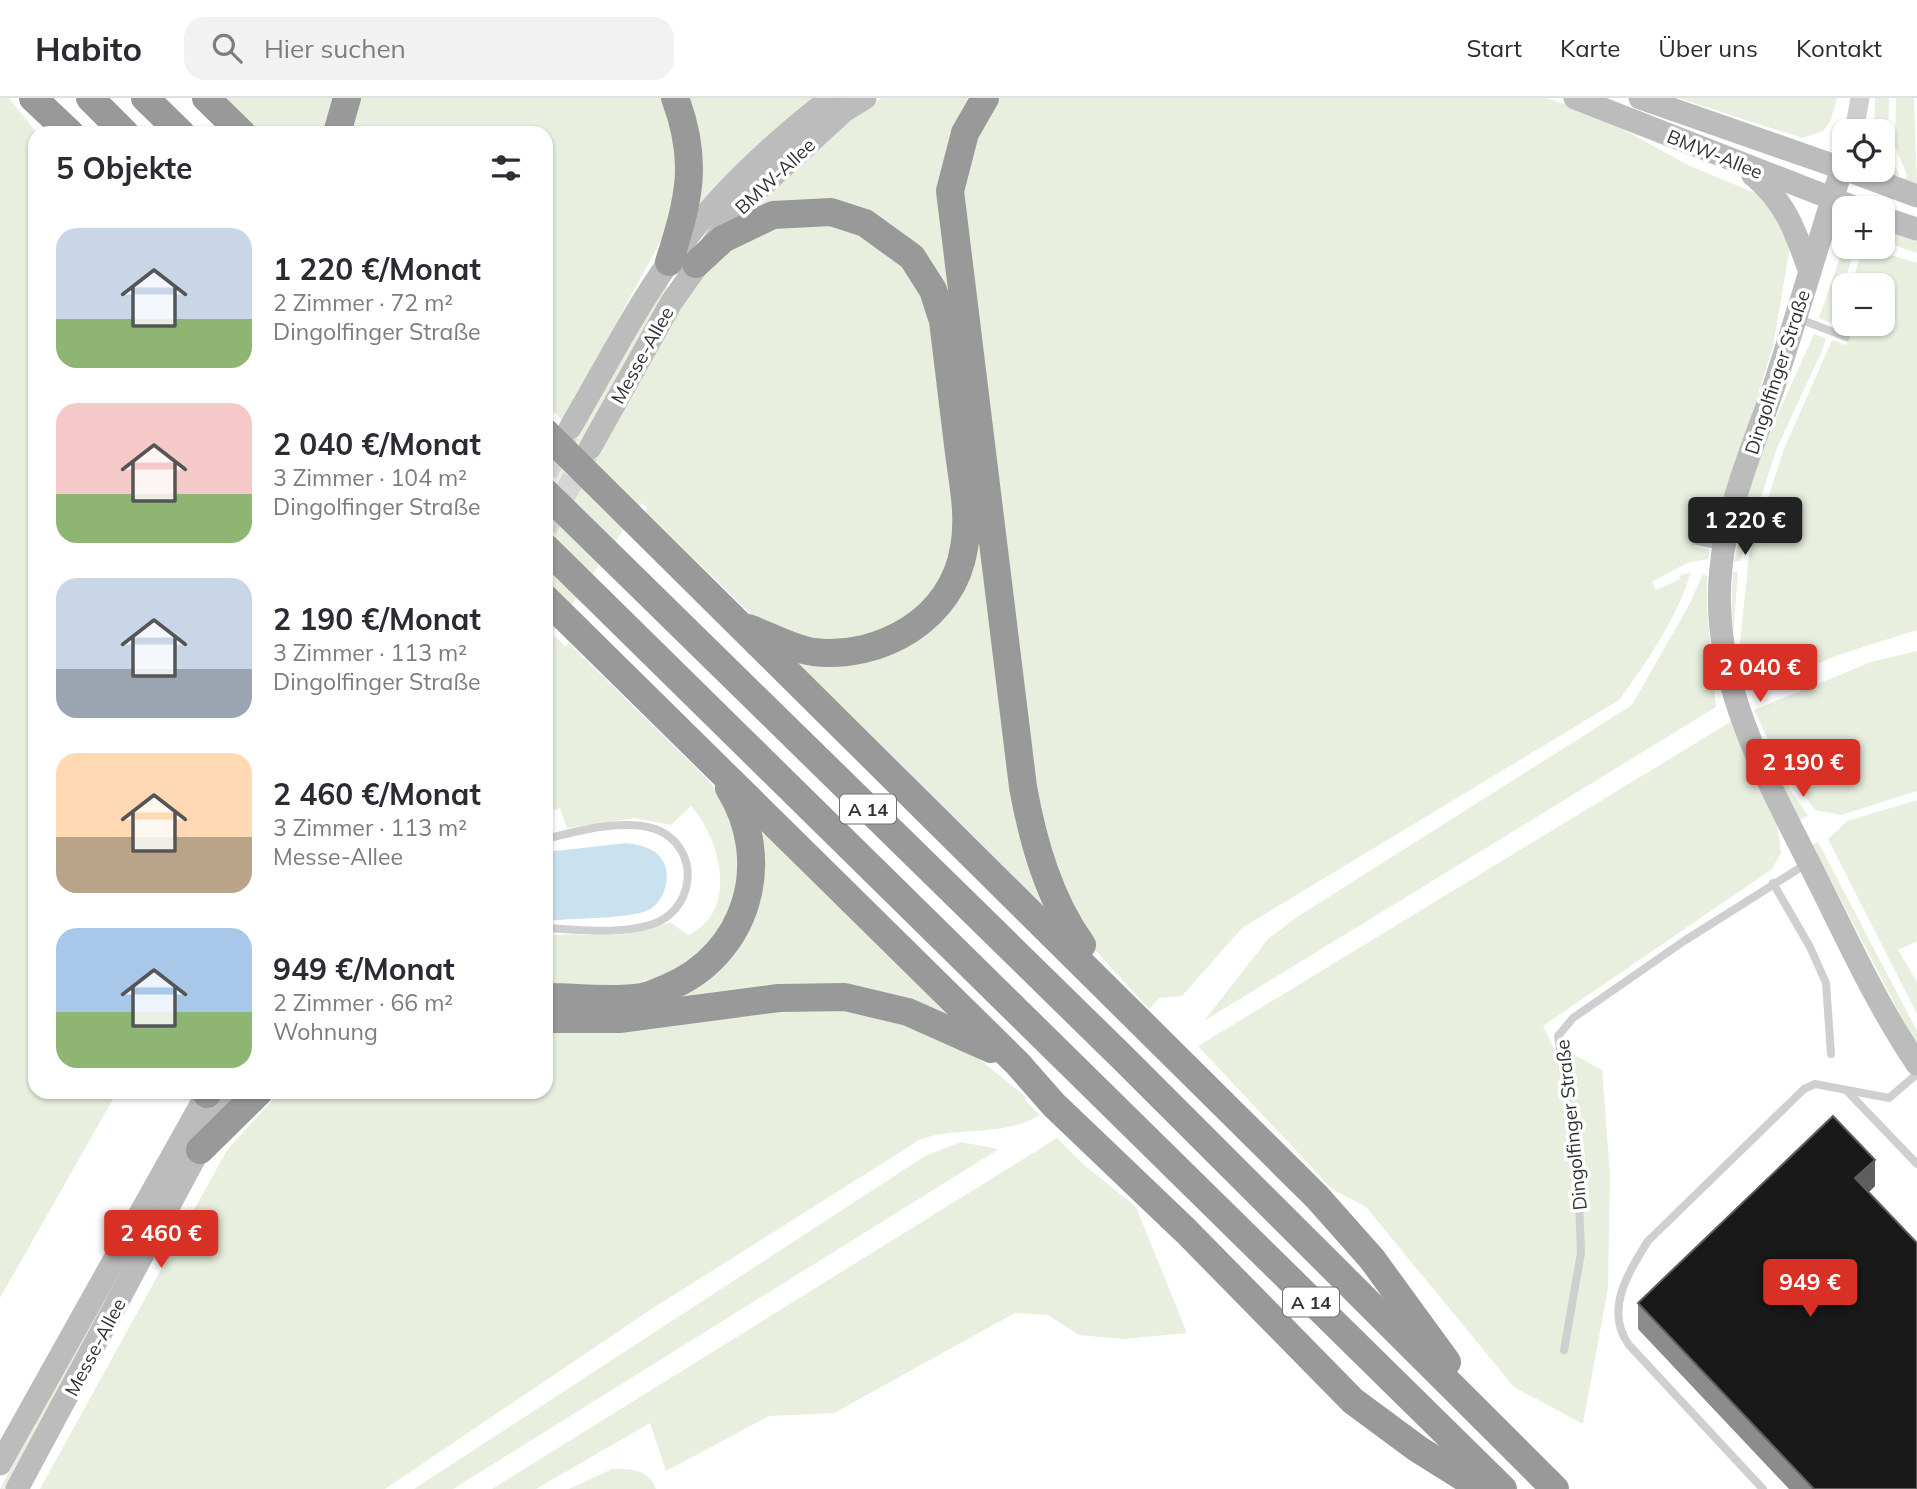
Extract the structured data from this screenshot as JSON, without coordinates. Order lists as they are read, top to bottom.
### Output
{
  "streets": {
    "highway": ["A 14"],
    "main road": ["BMW-Allee", "Messe-Allee", "Dingolfinger Straße"]
  },
  "crossings": [
    ["BMW-Allee", "Messe-Allee"],
    ["BMW-Allee", "Dingolfinger Straße"]
  ],
  "page": {
    "header": "Habito",
    "search": "Hier suchen",
    "nav": [
      "Start",
      "Karte",
      "Über uns",
      "Kontakt"
    ],
    "map_buttons": ["+", "−"],
    "heading": "5 Objekte",
    "list": [
      {
        "name": "1 220 €/Monat",
        "note": "2 Zimmer · 72 m² · Dingolfinger Straße"
      },
      {
        "name": "2 040 €/Monat",
        "note": "3 Zimmer · 104 m² · Dingolfinger Straße"
      },
      {
        "name": "2 190 €/Monat",
        "note": "3 Zimmer · 113 m² · Dingolfinger Straße"
      },
      {
        "name": "2 460 €/Monat",
        "note": "3 Zimmer · 113 m² · Messe-Allee"
      },
      {
        "name": "949 €/Monat",
        "note": "2 Zimmer · 66 m² · Wohnung"
      }
    ],
    "price": [
      "1 220 €",
      "2 040 €",
      "2 190 €",
      "2 460 €",
      "949 €"
    ]
  }
}
